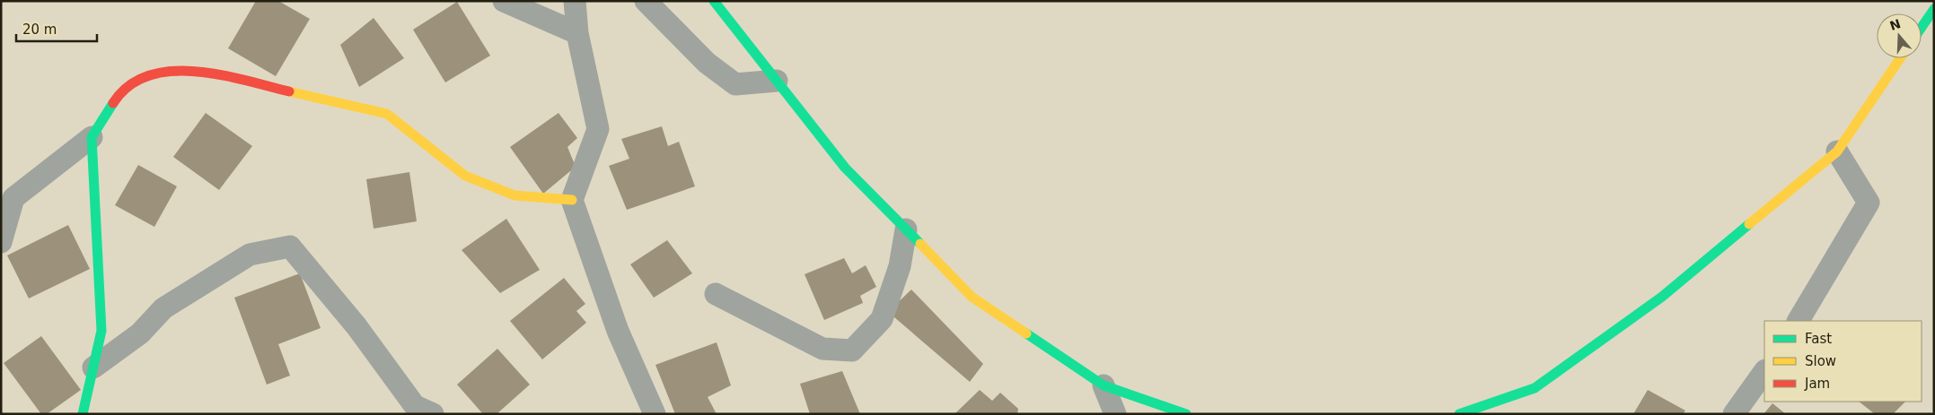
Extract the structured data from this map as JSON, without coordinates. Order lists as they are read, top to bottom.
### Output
{
  "legend": ["Fast", "Slow", "Jam"],
  "scale_bar": "20 m",
  "north": "top"
}
